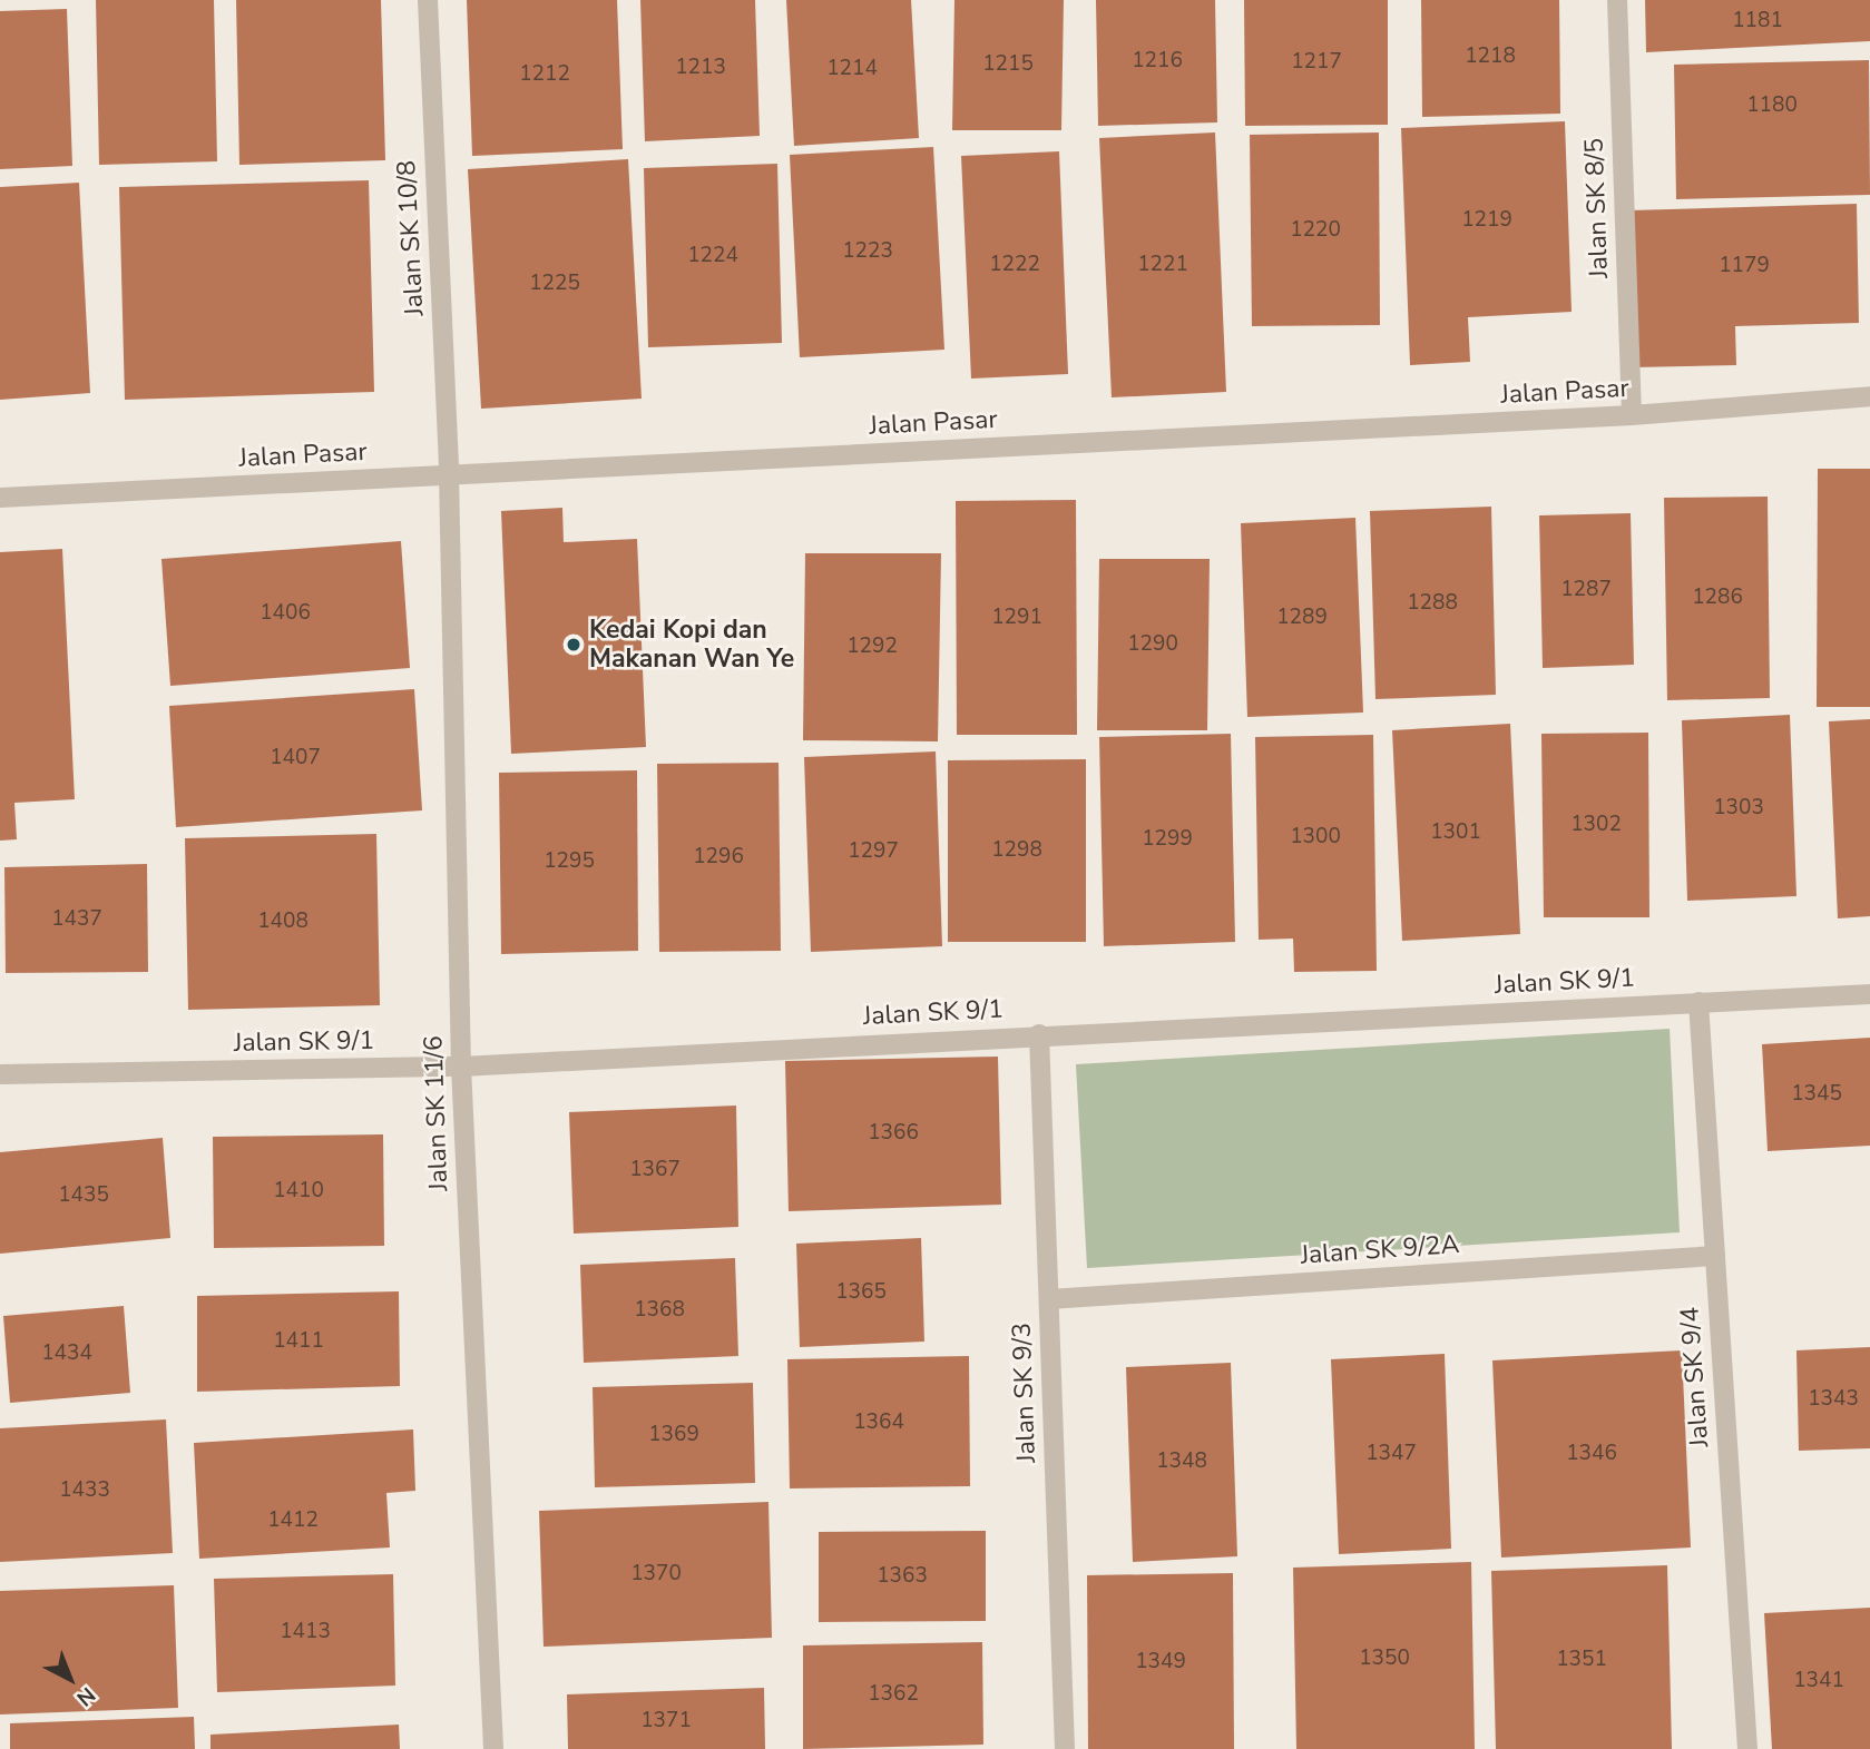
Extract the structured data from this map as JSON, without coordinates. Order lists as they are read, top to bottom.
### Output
{
  "streets": {
    "street": [
      "Jalan SK 8/5",
      "Jalan SK 10/8",
      "Jalan Pasar",
      "Jalan SK 9/1",
      "Jalan SK 11/6",
      "Jalan SK 9/2A",
      "Jalan SK 9/4",
      "Jalan SK 9/3"
    ]
  },
  "crossings": [
    ["Jalan SK 8/5", "Jalan Pasar"],
    ["Jalan SK 10/8", "Jalan Pasar"],
    ["Jalan SK 10/8", "Jalan SK 11/6"],
    ["Jalan Pasar", "Jalan SK 11/6"],
    ["Jalan SK 9/1", "Jalan SK 11/6"],
    ["Jalan SK 9/1", "Jalan SK 9/4"],
    ["Jalan SK 9/1", "Jalan SK 9/3"],
    ["Jalan SK 9/2A", "Jalan SK 9/4"],
    ["Jalan SK 9/2A", "Jalan SK 9/3"]
  ],
  "places": ["Kedai Kopi dan Makanan Wan Ye"],
  "house_numbers": [
    "1181",
    "1218",
    "1216",
    "1217",
    "1215",
    "1213",
    "1214",
    "1212",
    "1180",
    "1219",
    "1220",
    "1223",
    "1224",
    "1222",
    "1221",
    "1179",
    "1225",
    "1287",
    "1286",
    "1288",
    "1406",
    "1291",
    "1289",
    "1290",
    "1292",
    "1407",
    "1303",
    "1302",
    "1301",
    "1300",
    "1299",
    "1298",
    "1297",
    "1296",
    "1295",
    "1437",
    "1408",
    "1345",
    "1366",
    "1367",
    "1410",
    "1435",
    "1365",
    "1368",
    "1411",
    "1434",
    "1343",
    "1364",
    "1369",
    "1347",
    "1346",
    "1348",
    "1433",
    "1412",
    "1370",
    "1363",
    "1413",
    "1350",
    "1351",
    "1349",
    "1341",
    "1362",
    "1371"
  ],
  "north": "bottom right"
}
